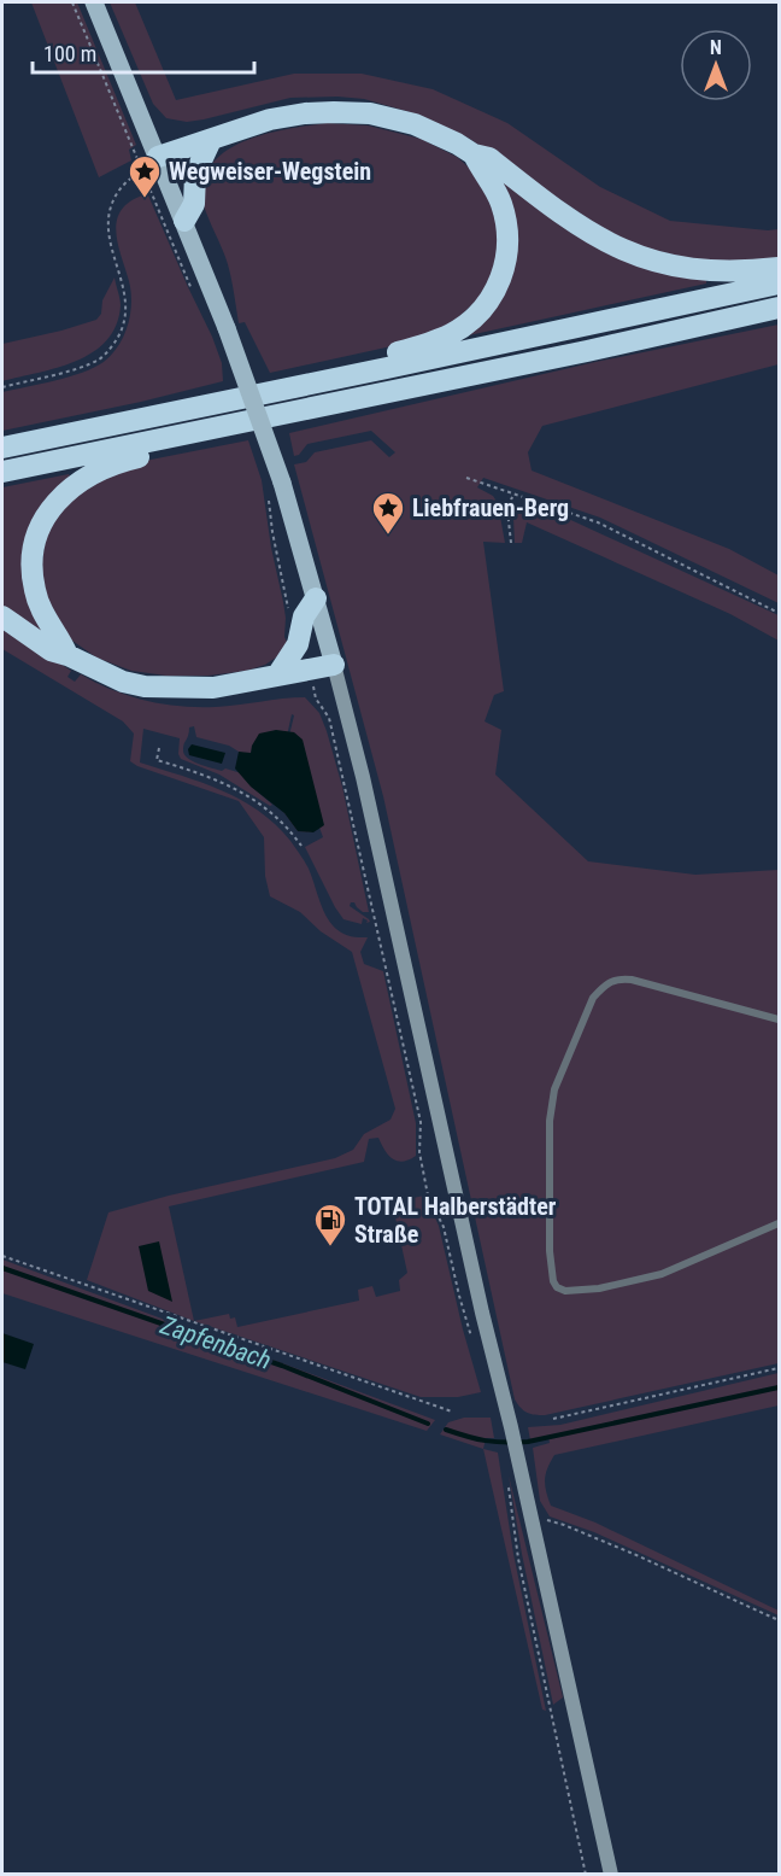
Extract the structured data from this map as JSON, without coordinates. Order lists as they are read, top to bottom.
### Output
{
  "water": ["Zapfenbach"],
  "places": {
    "place": ["Wegweiser-Wegstein", "Liebfrauen-Berg"],
    "fuel station": ["TOTAL Halberstädter Straße"]
  },
  "scale_bar": "100 m",
  "north": "top"
}
